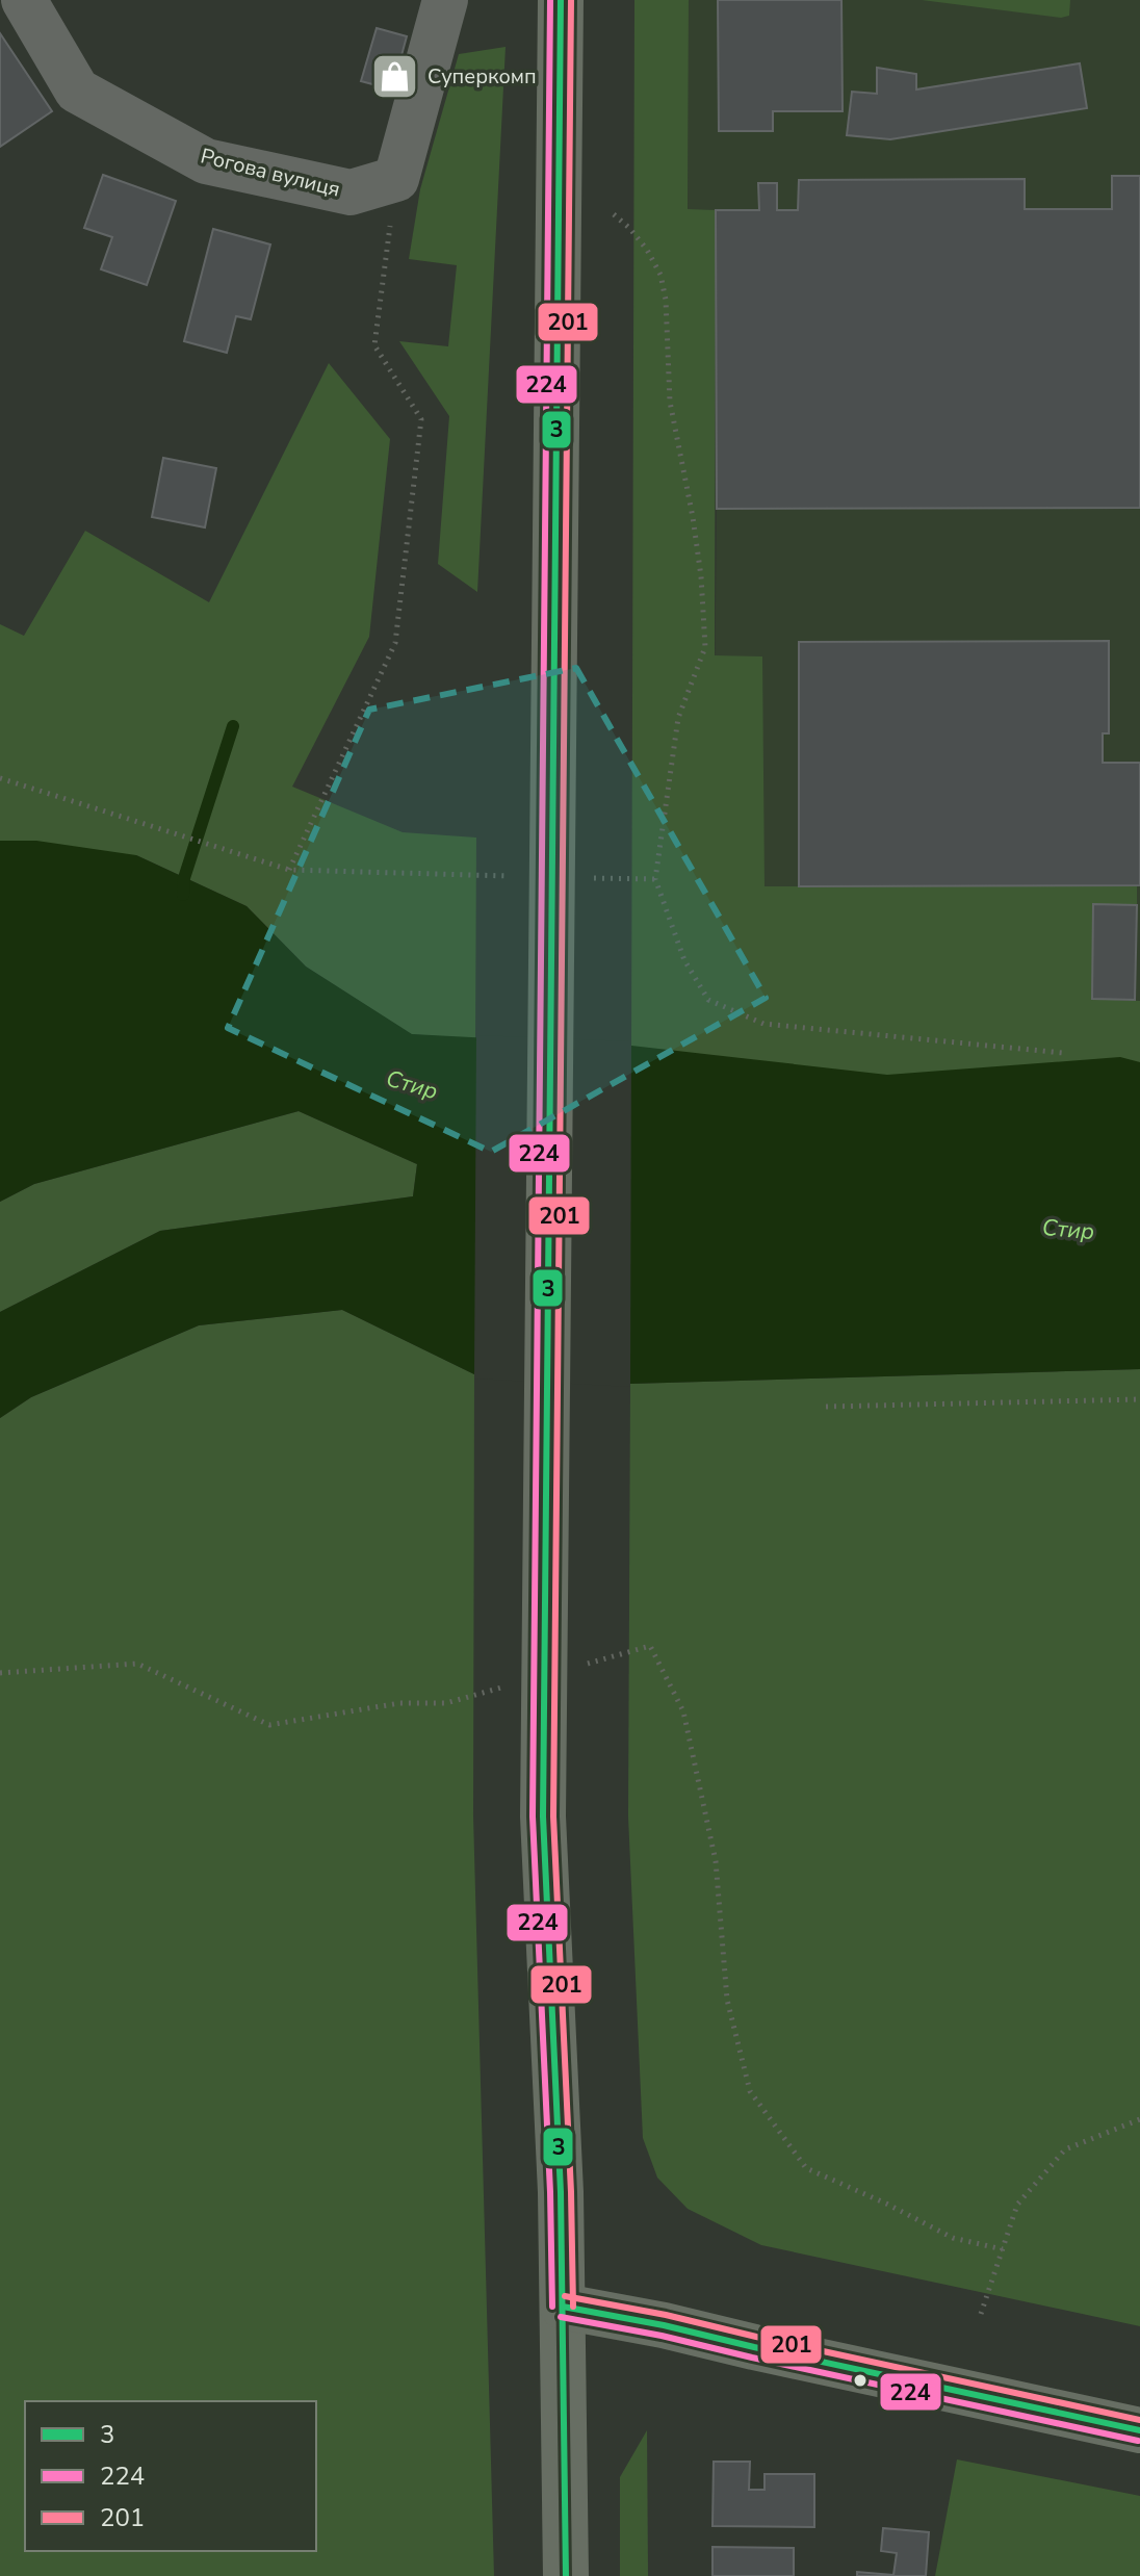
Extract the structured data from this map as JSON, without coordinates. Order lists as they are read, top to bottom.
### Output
{
  "streets": {
    "street": ["Рогова вулиця"]
  },
  "water": ["Стир"],
  "places": {
    "shop": ["Суперкомп"]
  },
  "lines": ["transit line 3", "transit line 224", "transit line 201"],
  "legend": ["3", "224", "201"]
}
